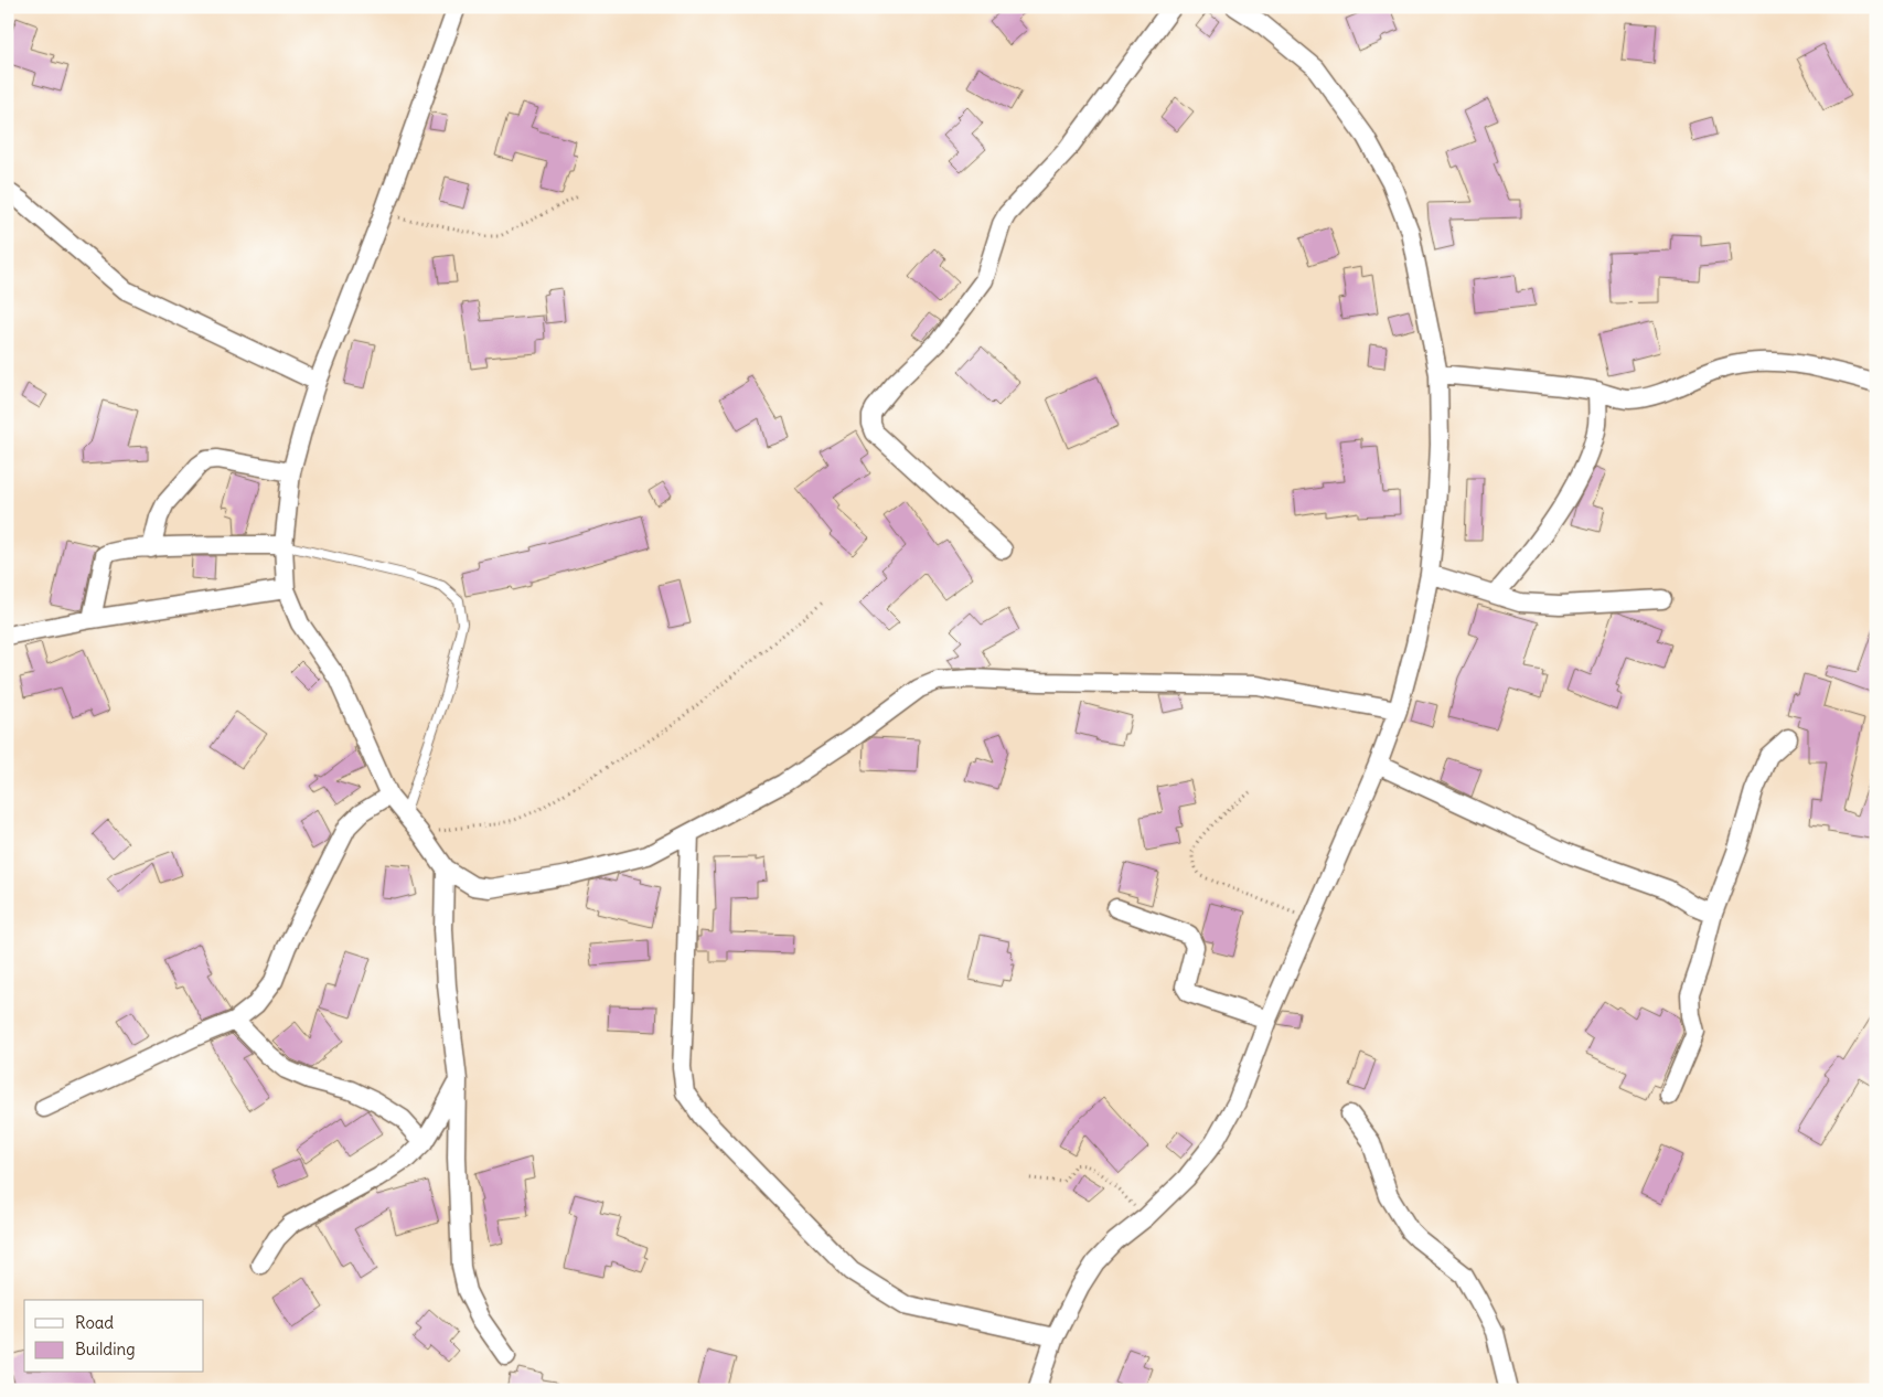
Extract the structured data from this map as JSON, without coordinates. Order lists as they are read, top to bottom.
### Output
{
  "legend": ["Road", "Building"]
}
